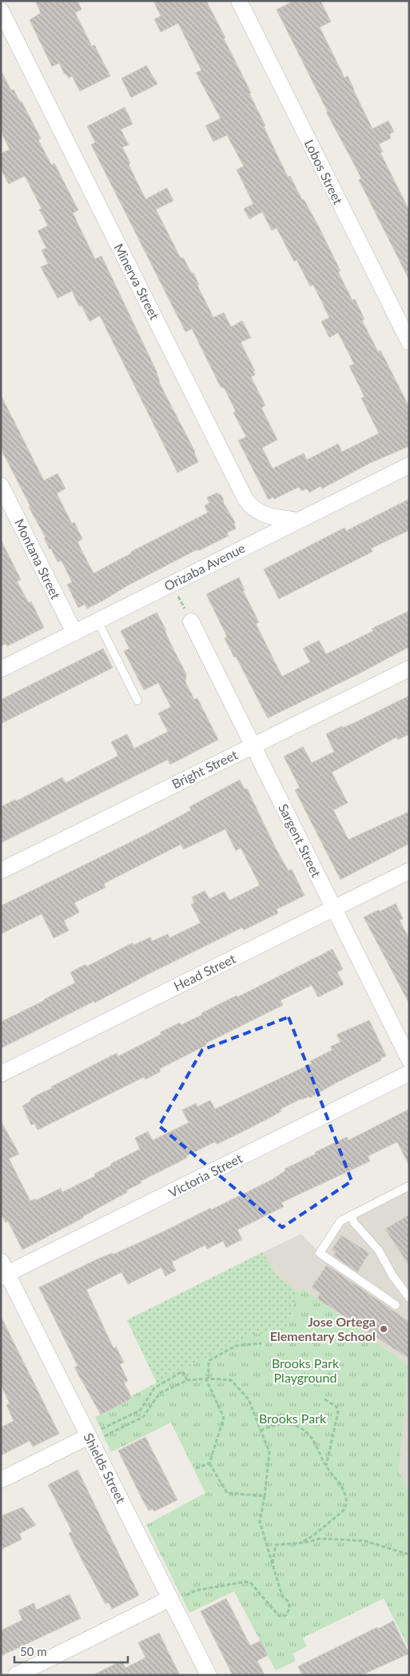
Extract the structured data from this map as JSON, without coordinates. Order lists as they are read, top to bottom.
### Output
{
  "streets": {
    "street": [
      "Lobos Street",
      "Minerva Street",
      "Montana Street",
      "Orizaba Avenue",
      "Bright Street",
      "Sargent Street",
      "Head Street",
      "Victoria Street",
      "Shields Street"
    ]
  },
  "crossings": [
    ["Minerva Street", "Orizaba Avenue"],
    ["Montana Street", "Orizaba Avenue"],
    ["Bright Street", "Sargent Street"],
    ["Sargent Street", "Head Street"],
    ["Victoria Street", "Shields Street"]
  ],
  "parks": ["Brooks Park Playground", "Brooks Park"],
  "places": ["Jose Ortega Elementary School"],
  "scale_bar": "50 m"
}
